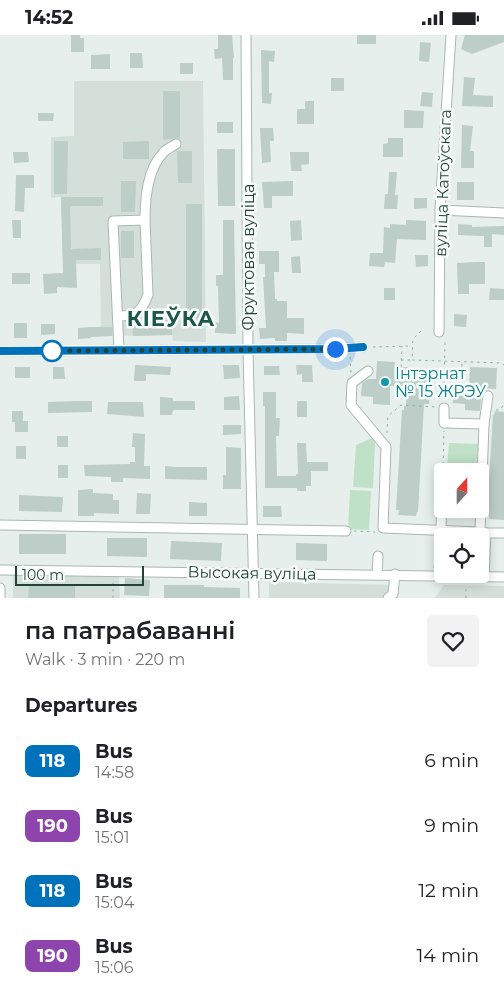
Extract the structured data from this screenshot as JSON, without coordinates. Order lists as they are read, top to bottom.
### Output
{
  "streets": {
    "street": ["вуліца Катоўскага", "Фруктовая вуліца", "Высокая вуліца"]
  },
  "crossings": [
    ["Фруктовая вуліца", "Высокая вуліца"]
  ],
  "districts": ["КІЕЎКА"],
  "places": ["Інтэрнат № 15 ЖРЭУ"],
  "lines": ["bus line 118"],
  "scale_bar": "100 m",
  "north": "top",
  "page": {
    "status": "14:52",
    "scale": "100 m",
    "heading": [
      ["па патрабаванні", "Walk · 3 min · 220 m"],
      "Departures"
    ],
    "list": [
      {
        "mark": "118",
        "name": "Bus",
        "note": "14:58",
        "value": "6 min"
      },
      {
        "mark": "190",
        "name": "Bus",
        "note": "15:01",
        "value": "9 min"
      },
      {
        "mark": "118",
        "name": "Bus",
        "note": "15:04",
        "value": "12 min"
      },
      {
        "mark": "190",
        "name": "Bus",
        "note": "15:06",
        "value": "14 min"
      }
    ]
  }
}
